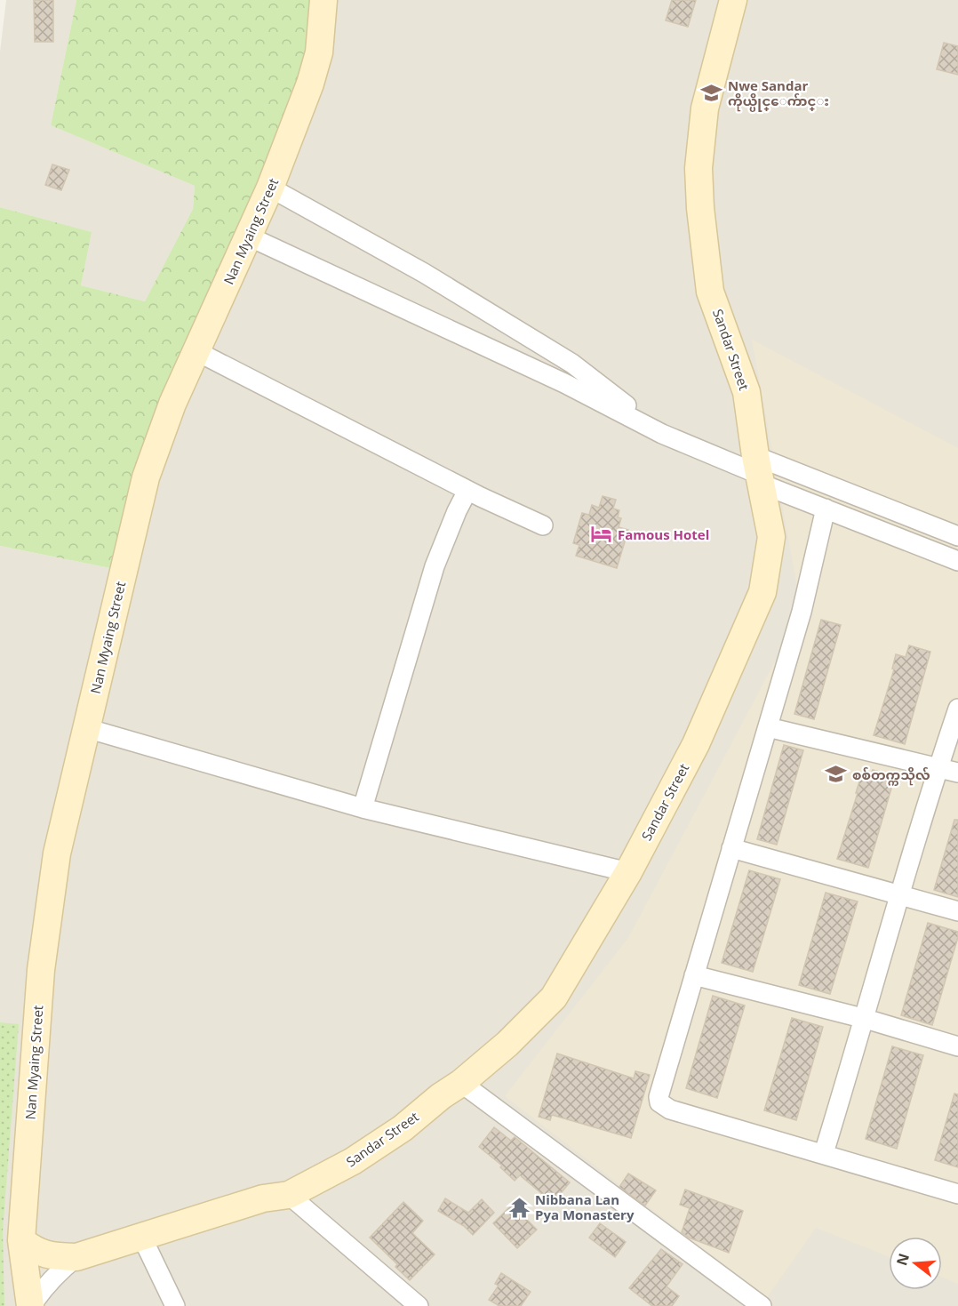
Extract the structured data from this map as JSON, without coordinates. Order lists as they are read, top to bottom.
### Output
{
  "streets": {
    "street": ["Nan Myaing Street", "Sandar Street"]
  },
  "crossings": [
    ["Nan Myaing Street", "Sandar Street"]
  ],
  "places": {
    "school or university": ["Nwe Sandar ကိုယ္ပိုင္ေက်ာင္း", "စစ်‌တက္ကသိုလ်"],
    "hotel": ["Famous Hotel"],
    "temple": ["Nibbana Lan Pya Monastery"]
  },
  "north": "left"
}
